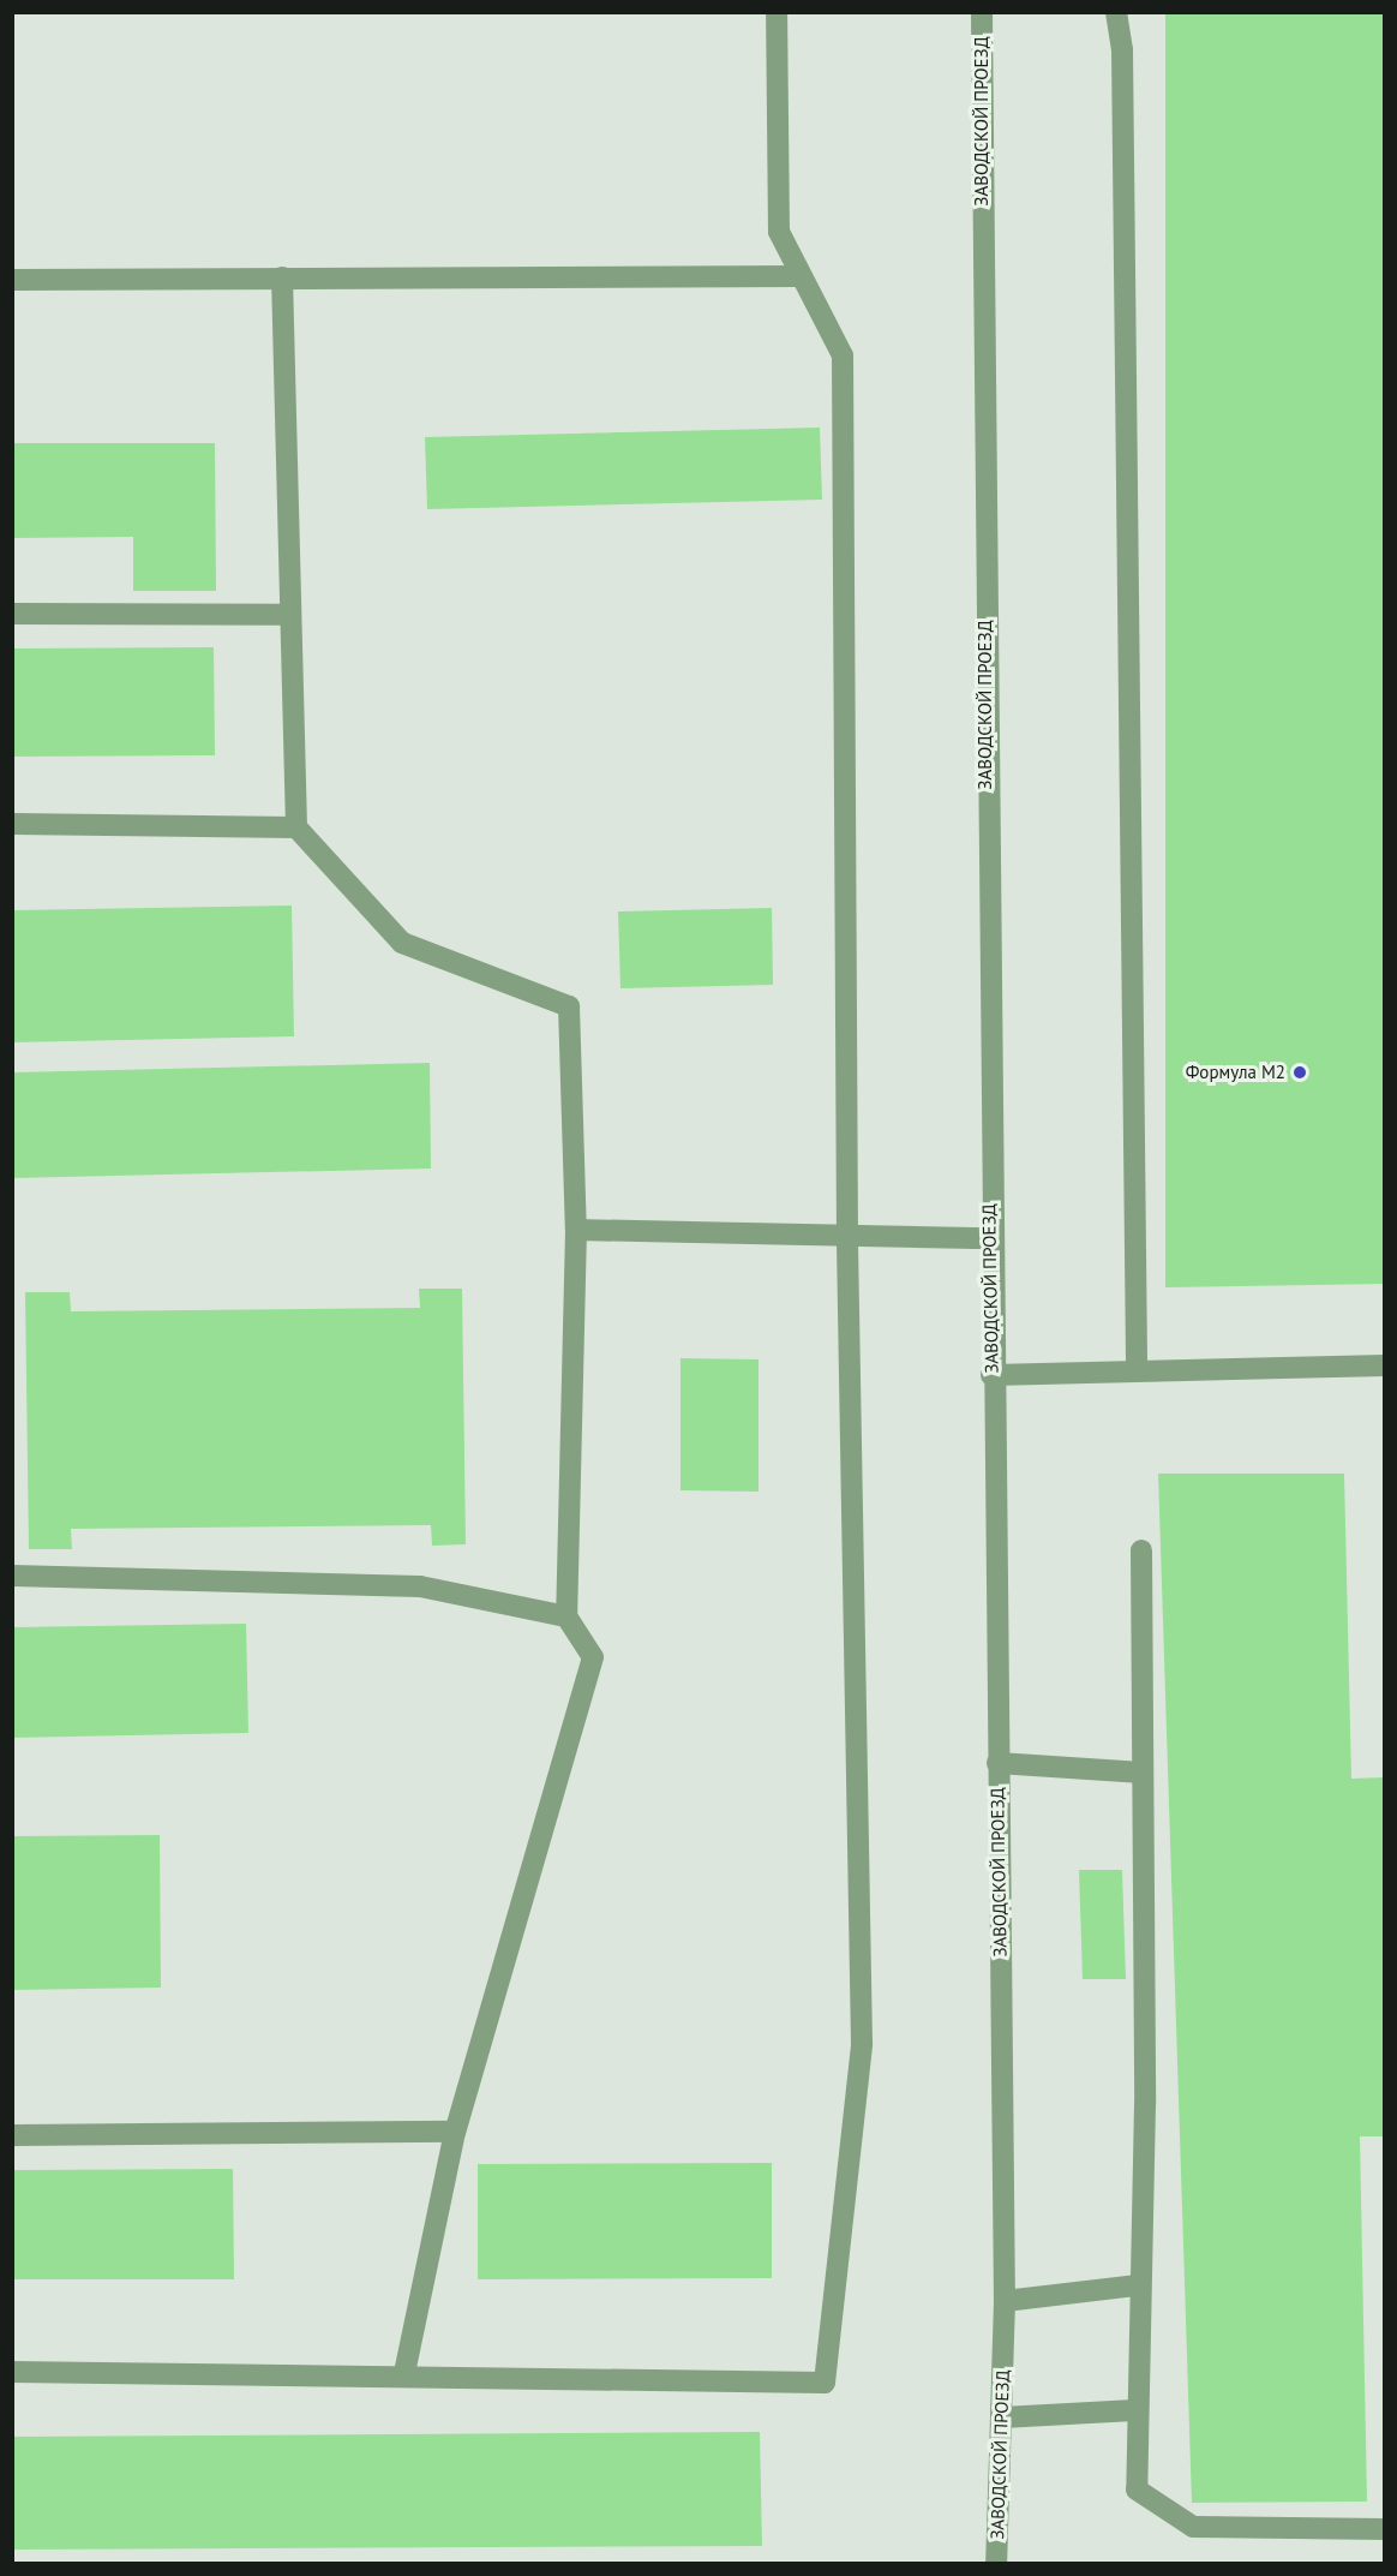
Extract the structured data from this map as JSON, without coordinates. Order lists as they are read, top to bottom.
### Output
{
  "streets": {
    "street": ["ЗАВОДСКОЙ ПРОЕЗД"]
  },
  "places": ["Формула М2"]
}
